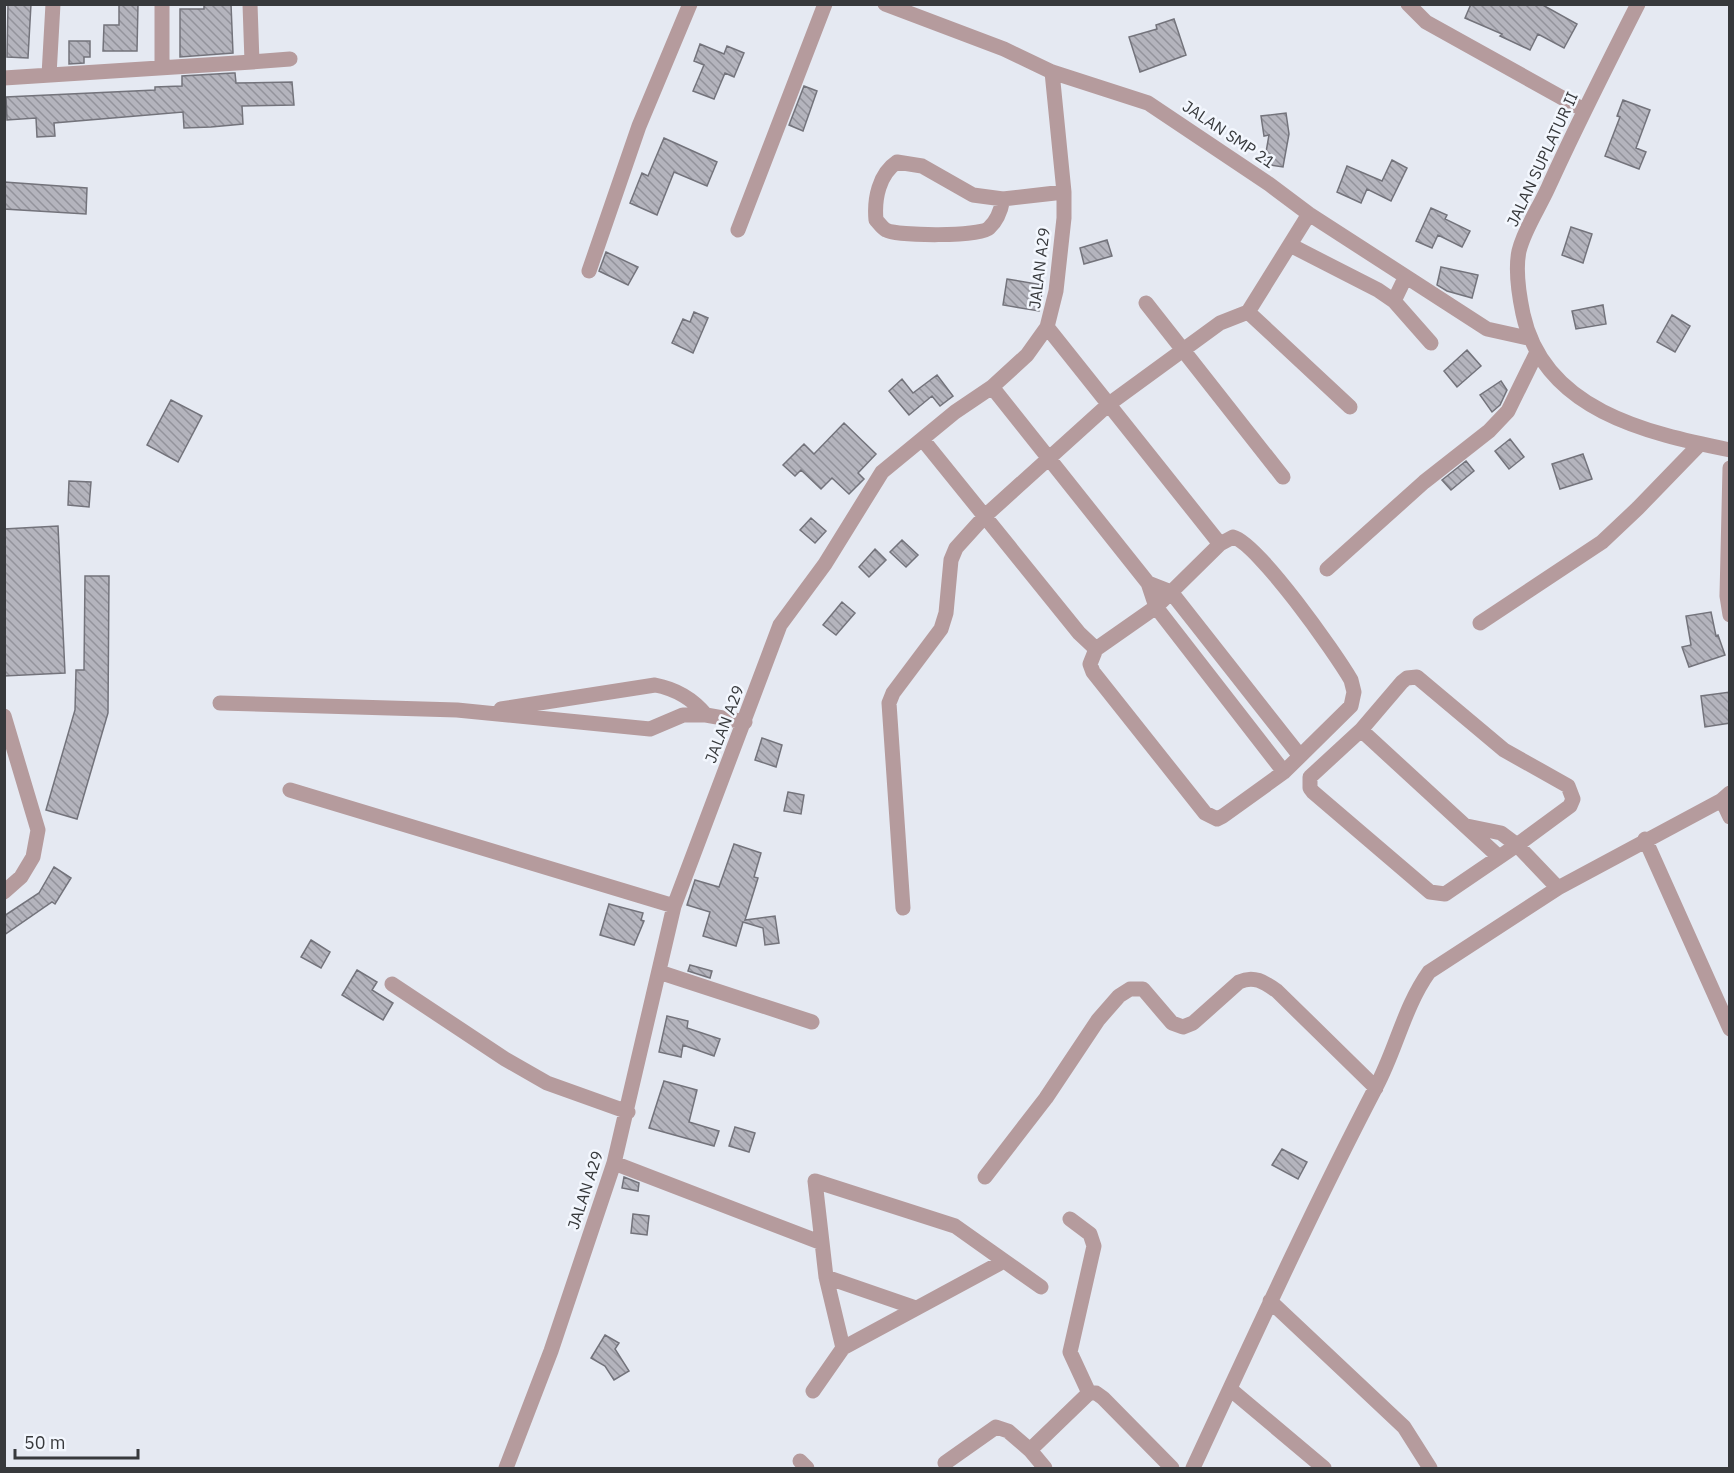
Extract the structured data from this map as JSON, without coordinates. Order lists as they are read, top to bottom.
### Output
{
  "streets": {
    "street": ["JALAN SMP 21", "JALAN SUPLATUR II", "JALAN A29"]
  },
  "crossings": [
    ["JALAN SMP 21", "JALAN SUPLATUR II"],
    ["JALAN SMP 21", "JALAN A29"]
  ],
  "scale_bar": "50 m"
}
